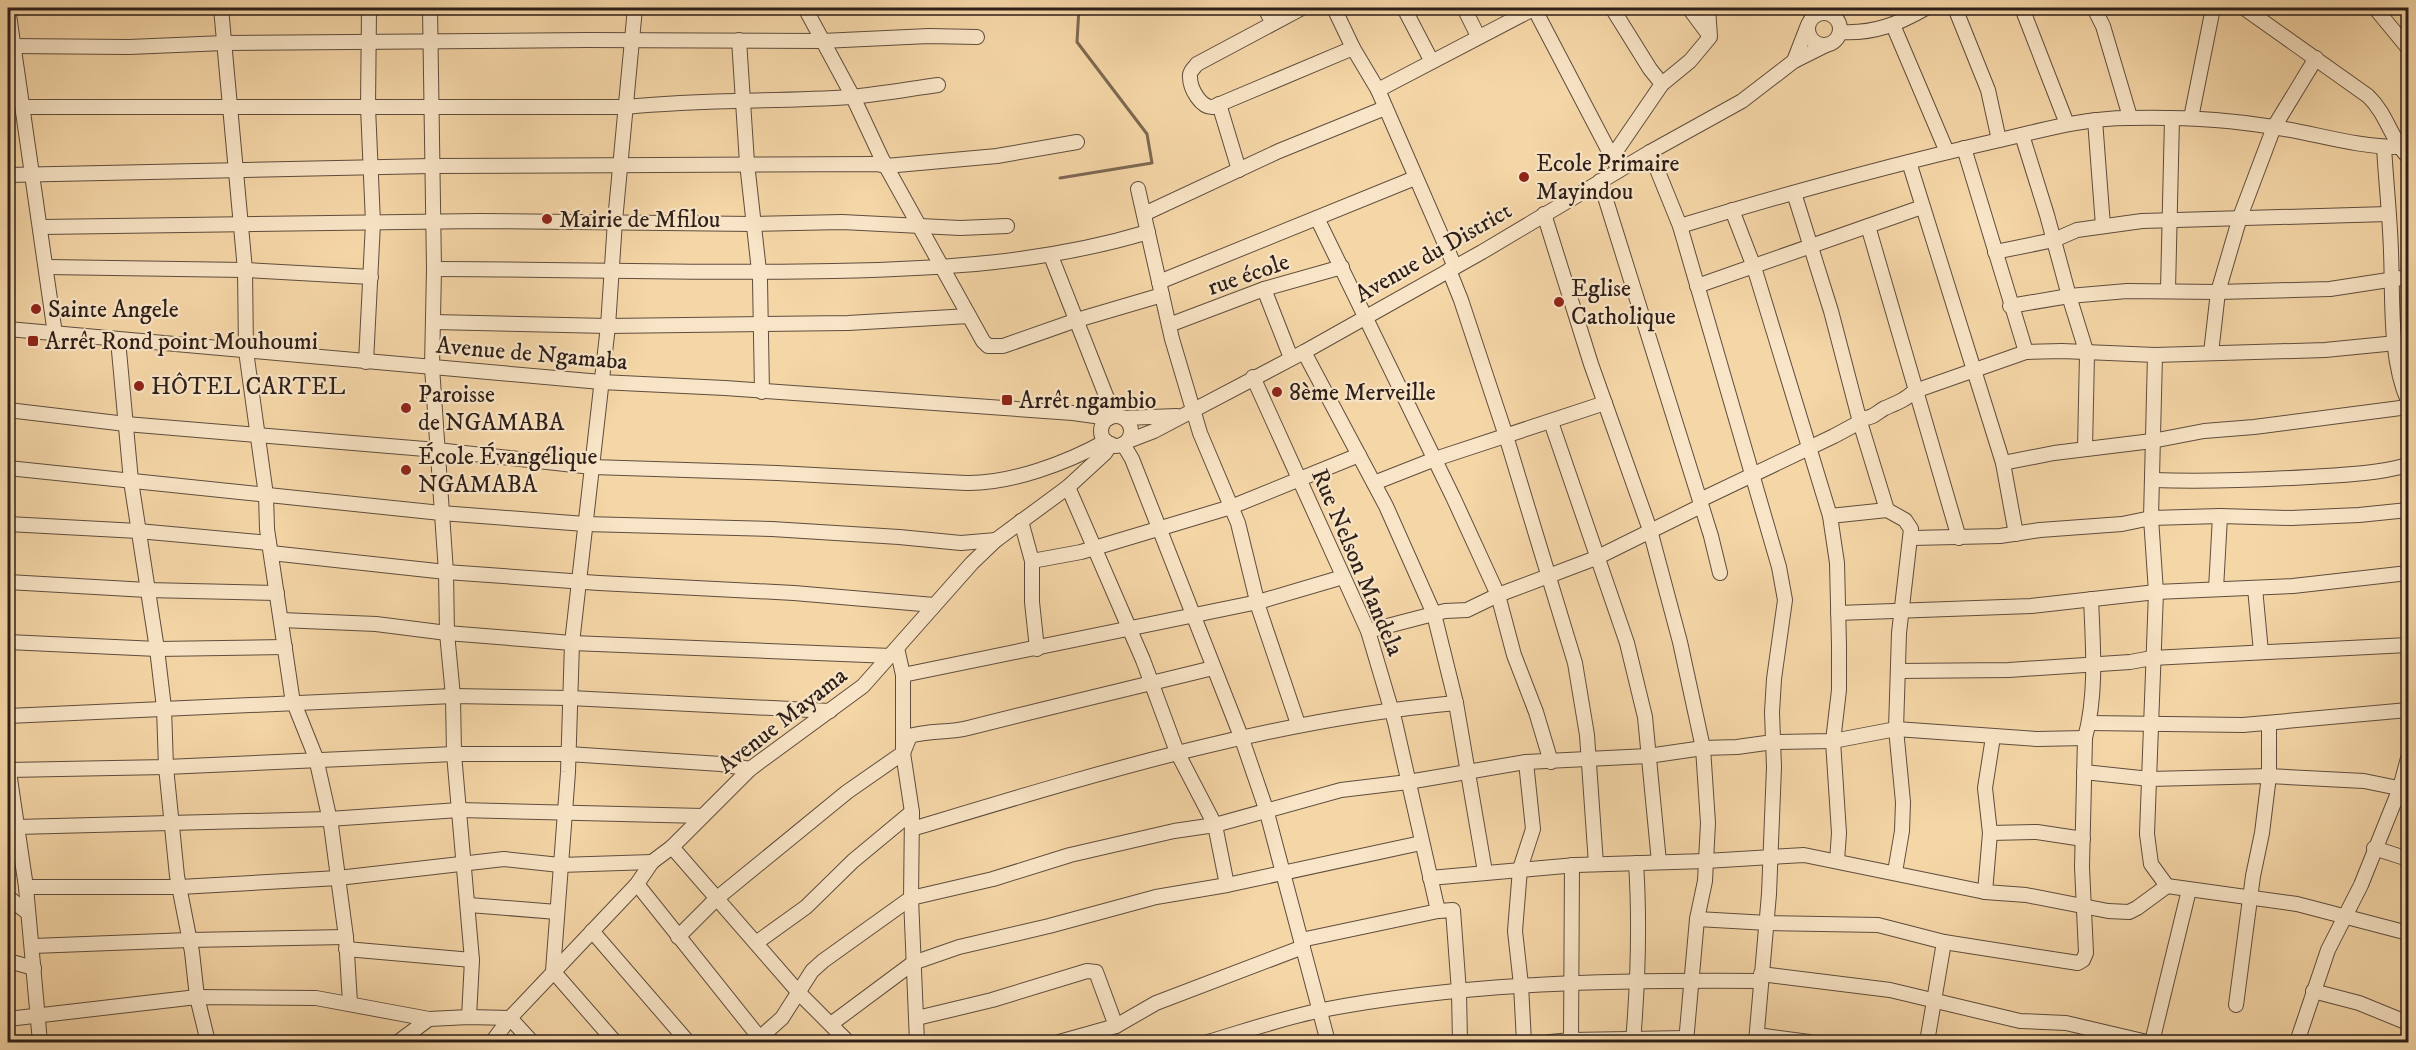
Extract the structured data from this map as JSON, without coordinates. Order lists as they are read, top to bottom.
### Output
{
  "streets": {
    "street": [
      "Avenue du District",
      "rue école",
      "Avenue de Ngamaba",
      "Rue Nelson Mandela",
      "Avenue Mayama"
    ]
  },
  "crossings": [
    ["Avenue du District", "Avenue de Ngamaba"],
    ["Avenue du District", "Rue Nelson Mandela"],
    ["Avenue du District", "Avenue Mayama"],
    ["Avenue de Ngamaba", "Avenue Mayama"]
  ],
  "places": {
    "other": [
      "Ecole Primaire Mayindou",
      "Mairie de Mfilou",
      "Eglise Catholique",
      "Sainte Angele",
      "HÔTEL CARTEL",
      "8ème Merveille",
      "Paroisse de NGAMABA",
      "École Évangélique NGAMABA"
    ],
    "transit": ["Arrêt Rond point Mouhoumi", "Arrêt ngambio"]
  }
}
